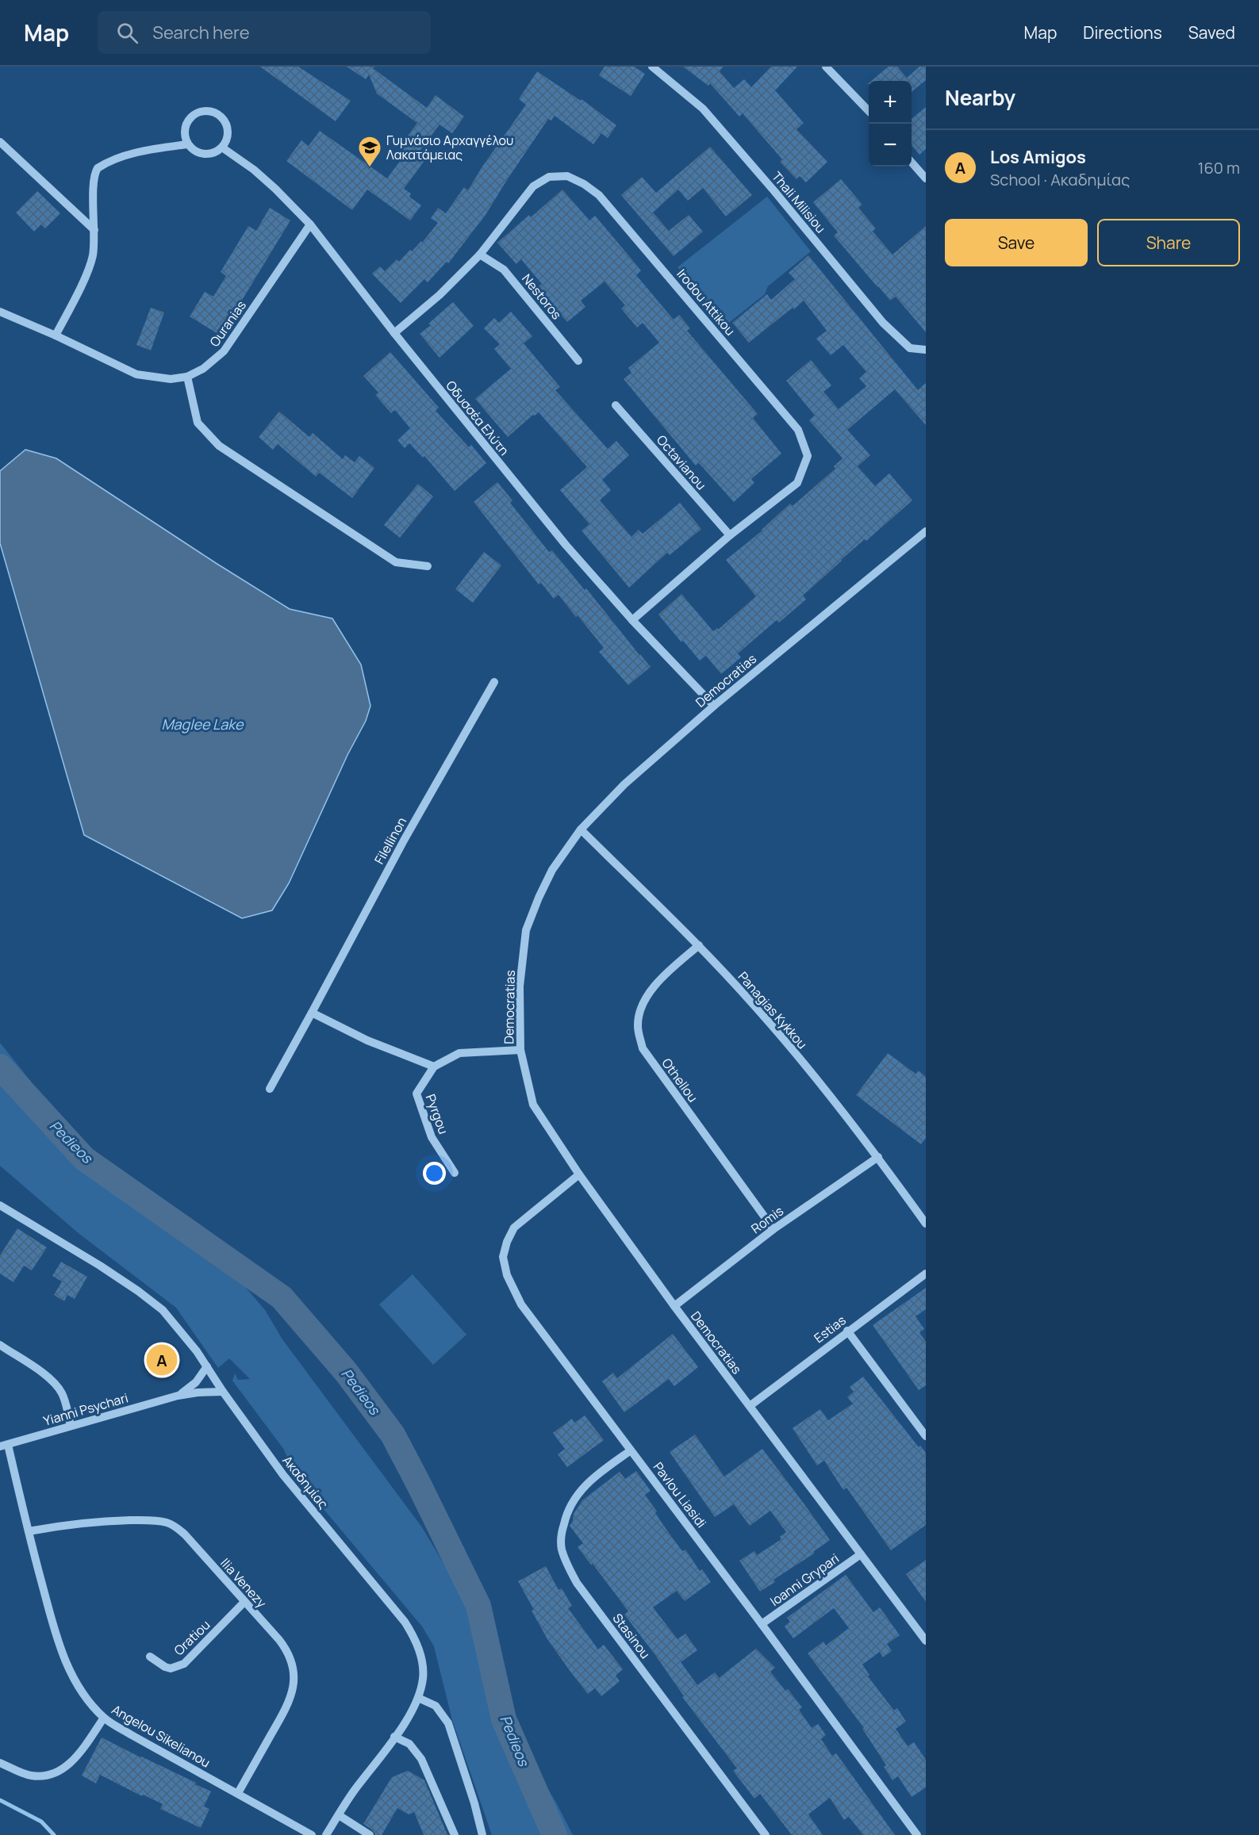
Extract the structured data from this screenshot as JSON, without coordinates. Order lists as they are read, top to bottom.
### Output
{
  "streets": {
    "street": [
      "Thali Milisiou",
      "Nestoros",
      "Irodou Attikou",
      "Ouranias",
      "Οδυσσέα Ελύτη",
      "Octavianou",
      "Democratias",
      "Filellinon",
      "Panagias Kykkou",
      "Othellou",
      "Pyrgou",
      "Romis",
      "Estias",
      "Yianni Psychari",
      "Ακαδημίας",
      "Pavlou Liasidi",
      "Ioanni Grypari",
      "Ilia Venezy",
      "Stasinou",
      "Oratiou",
      "Angelou Sikelianou"
    ]
  },
  "crossings": [
    ["Nestoros", "Irodou Attikou"],
    ["Irodou Attikou", "Οδυσσέα Ελύτη"],
    ["Irodou Attikou", "Octavianou"],
    ["Ouranias", "Οδυσσέα Ελύτη"],
    ["Οδυσσέα Ελύτη", "Democratias"],
    ["Democratias", "Panagias Kykkou"],
    ["Democratias", "Pyrgou"],
    ["Democratias", "Romis"],
    ["Democratias", "Estias"],
    ["Democratias", "Pavlou Liasidi"],
    ["Democratias", "Ioanni Grypari"],
    ["Panagias Kykkou", "Othellou"],
    ["Panagias Kykkou", "Romis"],
    ["Othellou", "Romis"],
    ["Yianni Psychari", "Ακαδημίας"],
    ["Yianni Psychari", "Angelou Sikelianou"],
    ["Pavlou Liasidi", "Ioanni Grypari"],
    ["Pavlou Liasidi", "Stasinou"],
    ["Ilia Venezy", "Oratiou"],
    ["Ilia Venezy", "Angelou Sikelianou"]
  ],
  "water": ["Maglee Lake", "Pedieos"],
  "places": {
    "school or university": ["Γυμνάσιο Αρχαγγέλου Λακατάμειας"]
  },
  "page": {
    "header": "Map",
    "search": "Search here",
    "nav": ["Map", "Directions", "Saved"],
    "heading": "Nearby",
    "map_buttons": ["+", "−"],
    "list": [
      {
        "mark": "A",
        "name": "Los Amigos",
        "note": "School · Ακαδημίας",
        "value": "160 m"
      }
    ],
    "buttons": ["Save", "Share"],
    "pins": "A"
  }
}
